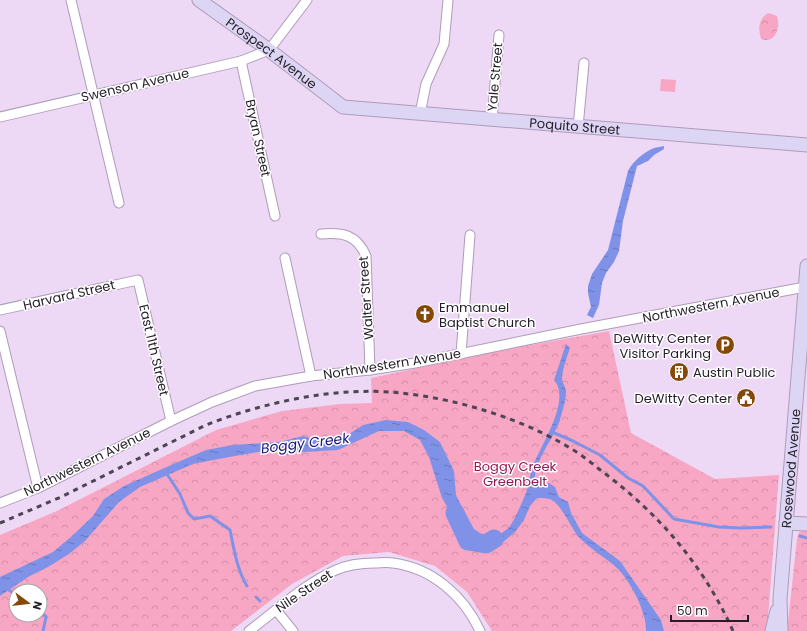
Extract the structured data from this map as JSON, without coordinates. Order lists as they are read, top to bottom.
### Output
{
  "streets": {
    "street": [
      "Prospect Avenue",
      "Yale Street",
      "Swenson Avenue",
      "Poquito Street",
      "Bryan Street",
      "Harvard Street",
      "Walter Street",
      "Northwestern Avenue",
      "East 11th Street",
      "Rosewood Avenue",
      "Nile Street"
    ]
  },
  "crossings": [
    ["Prospect Avenue", "Swenson Avenue"],
    ["Prospect Avenue", "Poquito Street"],
    ["Yale Street", "Poquito Street"],
    ["Swenson Avenue", "Bryan Street"],
    ["Harvard Street", "East 11th Street"],
    ["Walter Street", "Northwestern Avenue"],
    ["Northwestern Avenue", "East 11th Street"],
    ["Northwestern Avenue", "Rosewood Avenue"]
  ],
  "water": ["Boggy Creek"],
  "parks": ["Boggy Creek Greenbelt"],
  "places": {
    "church": ["Emmanuel Baptist Church"],
    "parking": ["DeWitty Center Visitor Parking"],
    "building": ["Austin Public"],
    "public building": ["DeWitty Center"]
  },
  "scale_bar": "50 m",
  "north": "right"
}
